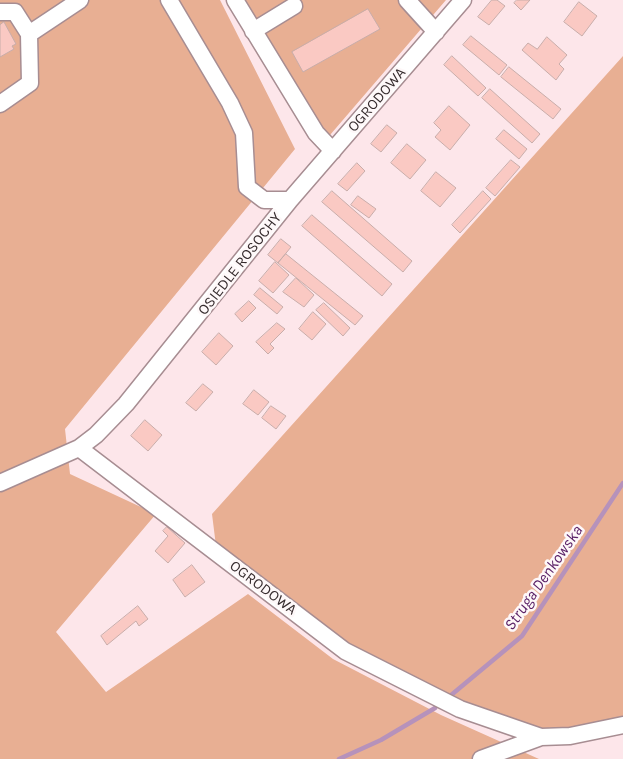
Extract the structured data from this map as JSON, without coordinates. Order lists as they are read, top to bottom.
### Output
{
  "streets": {
    "street": ["OGRODOWA", "OSIEDLE ROSOCHY"]
  },
  "crossings": [
    ["OGRODOWA", "OSIEDLE ROSOCHY"]
  ],
  "water": ["Struga Denkowska"]
}
